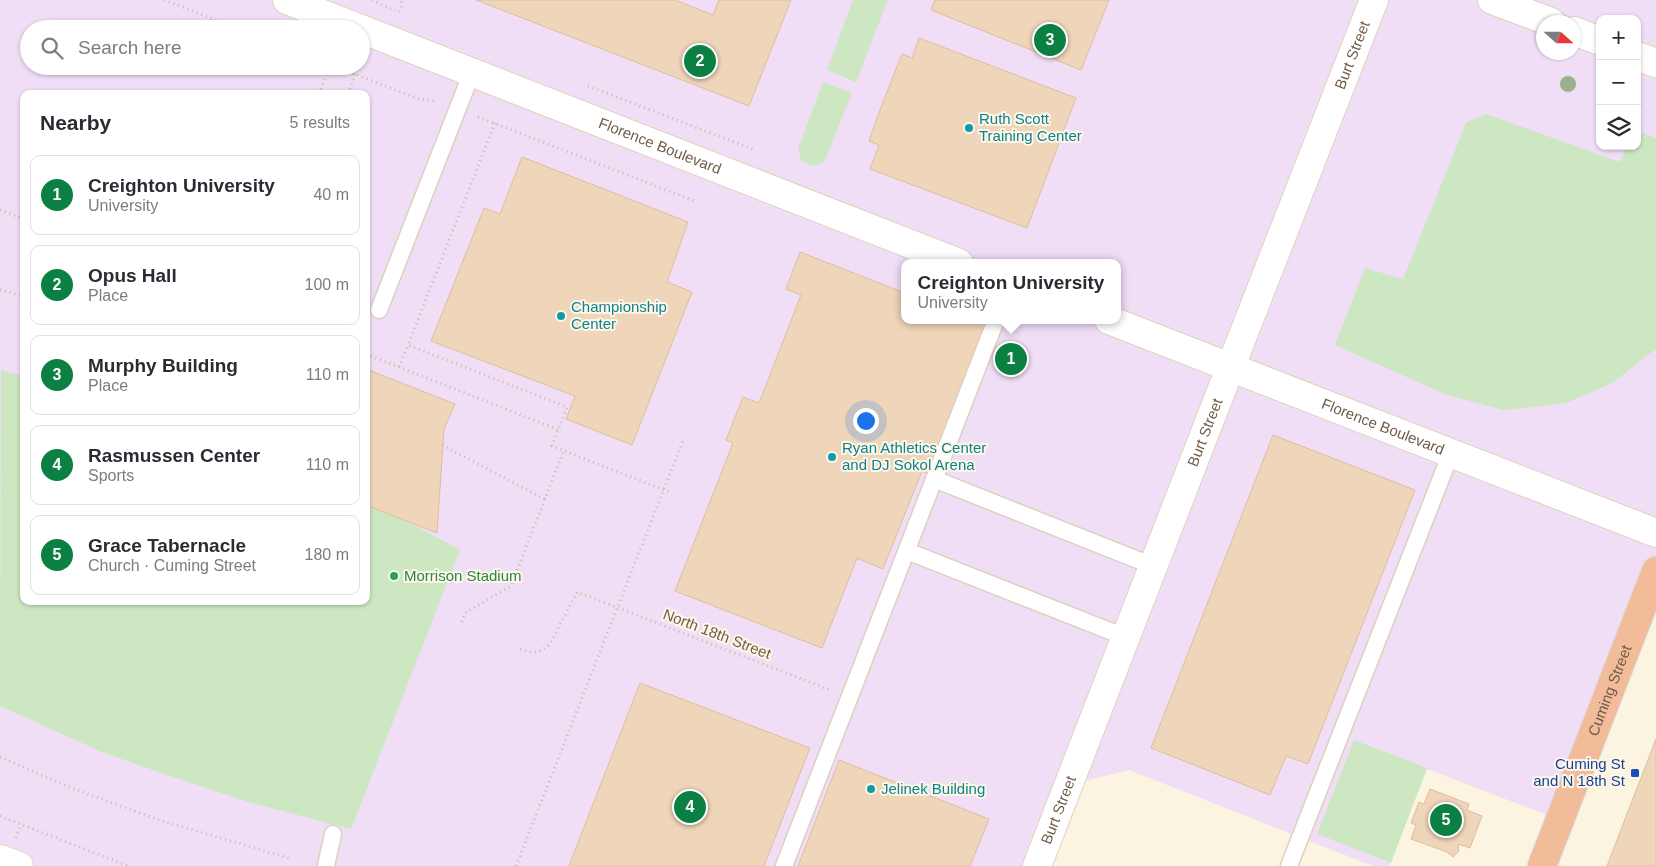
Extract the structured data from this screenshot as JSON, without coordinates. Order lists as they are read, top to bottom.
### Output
{
  "streets": {
    "highway": ["Cuming Street"],
    "main road": ["Burt Street", "Florence Boulevard"],
    "path": ["North 18th Street"]
  },
  "crossings": [
    ["Burt Street", "Florence Boulevard"]
  ],
  "places": {
    "other": [
      "Ruth Scott Training Center",
      "Championship Center",
      "Ryan Athletics Center and DJ Sokol Arena",
      "Morrison Stadium",
      "Jelinek Building"
    ],
    "transit": ["Cuming St and N 18th St"]
  },
  "north": "right",
  "page": {
    "map_buttons": ["+", "−"],
    "search": "Search here",
    "pins": [
      "3",
      "2",
      "1",
      "4",
      "5"
    ],
    "heading": ["Nearby", "5 results"],
    "list": [
      {
        "mark": "1",
        "name": "Creighton University",
        "note": "University",
        "value": "40 m"
      },
      {
        "mark": "2",
        "name": "Opus Hall",
        "note": "Place",
        "value": "100 m"
      },
      {
        "mark": "3",
        "name": "Murphy Building",
        "note": "Place",
        "value": "110 m"
      },
      {
        "mark": "4",
        "name": "Rasmussen Center",
        "note": "Sports",
        "value": "110 m"
      },
      {
        "mark": "5",
        "name": "Grace Tabernacle",
        "note": "Church · Cuming Street",
        "value": "180 m"
      }
    ],
    "popup": ["Creighton University", "University"]
  }
}
